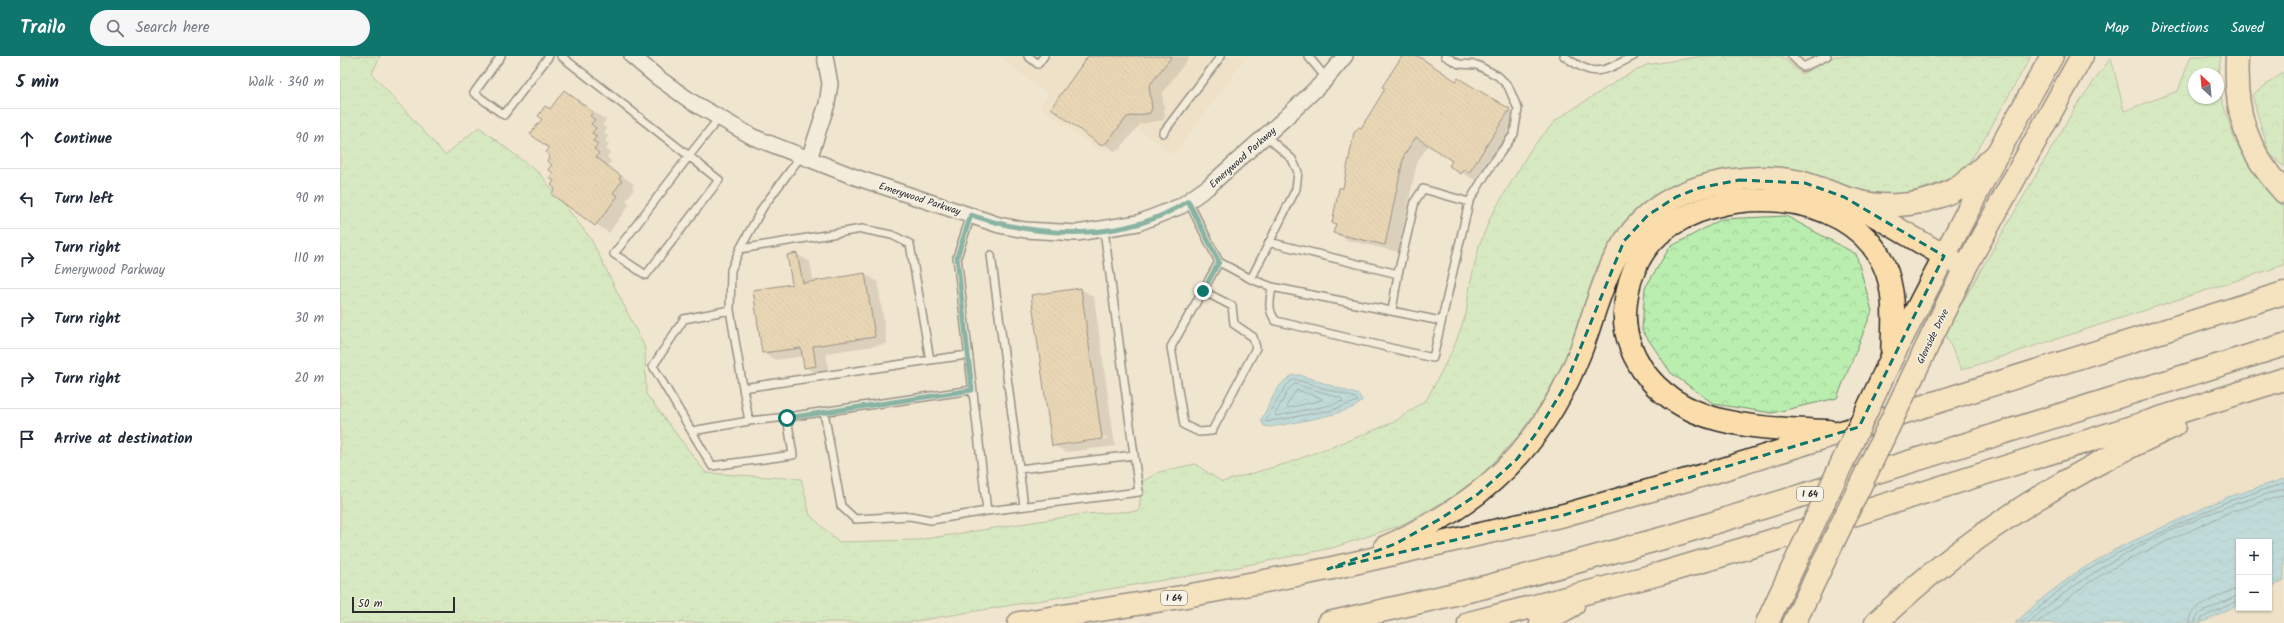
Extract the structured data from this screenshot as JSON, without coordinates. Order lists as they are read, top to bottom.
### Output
{
  "streets": {
    "main road": ["Glenside Drive", "I 64"],
    "street": ["Emerywood Parkway"]
  },
  "scale_bar": "50 m",
  "north": "top left",
  "page": {
    "header": "Trailo",
    "search": "Search here",
    "nav": ["Map", "Directions", "Saved"],
    "heading": ["5 min", "Walk · 340 m"],
    "list": [
      ["Continue", "90 m"],
      ["Turn left", "90 m"],
      ["Turn right", "Emerywood Parkway", "110 m"],
      ["Turn right", "30 m"],
      ["Turn right", "20 m"],
      "Arrive at destination"
    ],
    "map_buttons": ["+", "−"],
    "scale": "50 m"
  }
}
